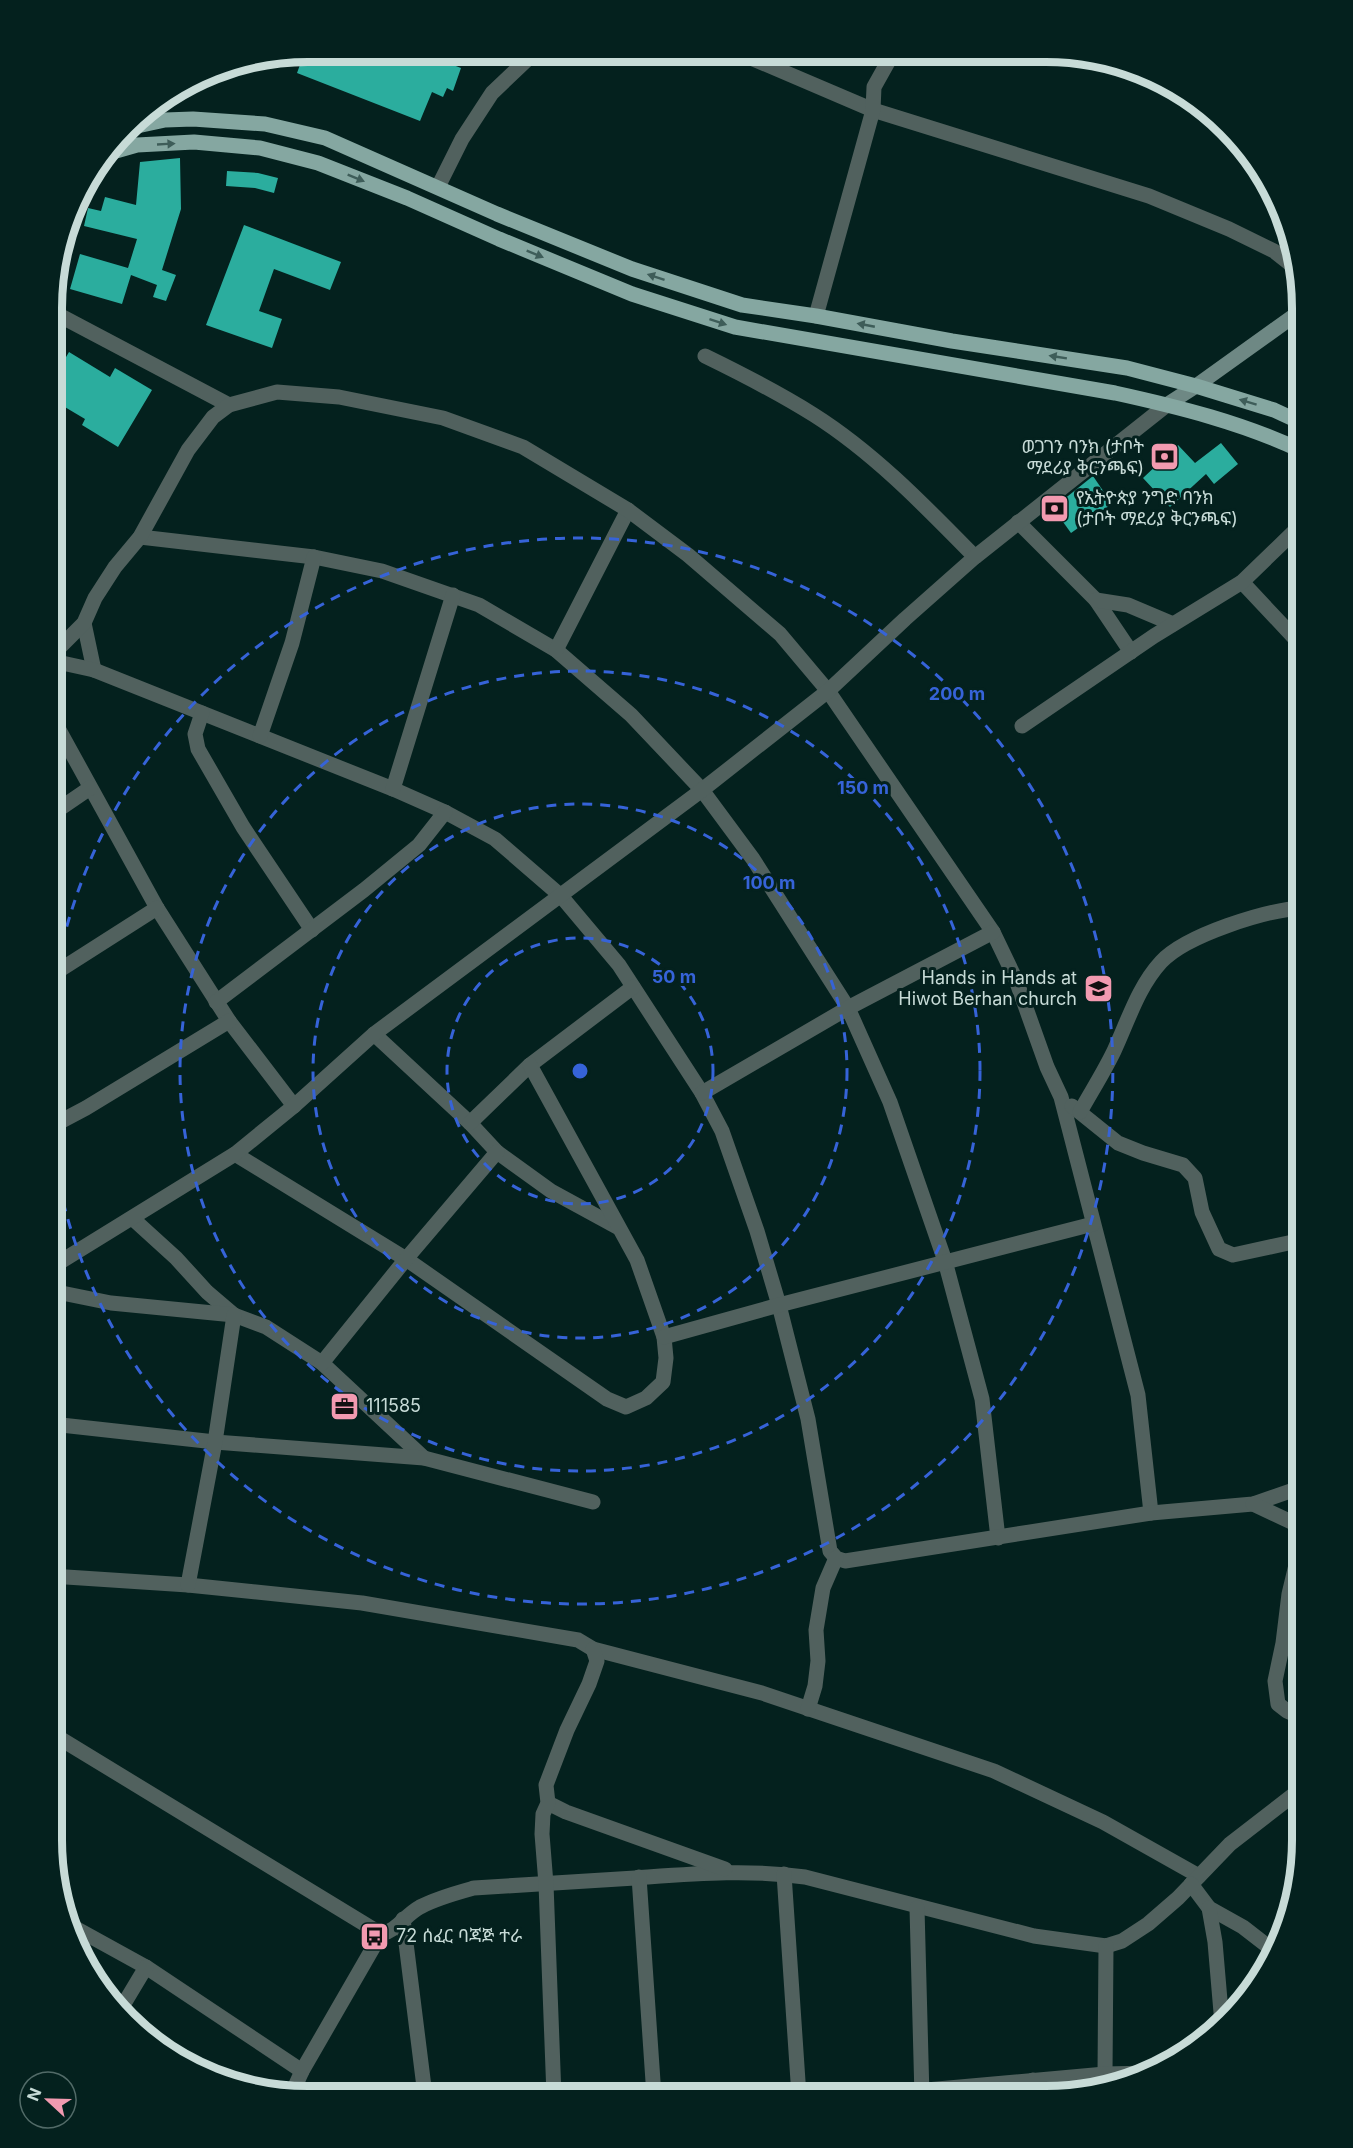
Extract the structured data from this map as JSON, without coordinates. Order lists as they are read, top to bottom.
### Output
{
  "places": {
    "bank": ["ወጋገን ባንክ (ታቦት ማደሪያ ቅርንጫፍ)", "የኢትዮጵያ ንግድ ባንክ (ታቦት ማደሪያ ቅርንጫፍ)"],
    "school or university": ["Hands in Hands at Hiwot Berhan church"],
    "office": ["111585"],
    "bus stop": ["72 ሰፈር ባጃጅ ተራ"]
  },
  "north": "left",
  "rings": [
    "200 m",
    "150 m",
    "100 m",
    "50 m"
  ]
}
